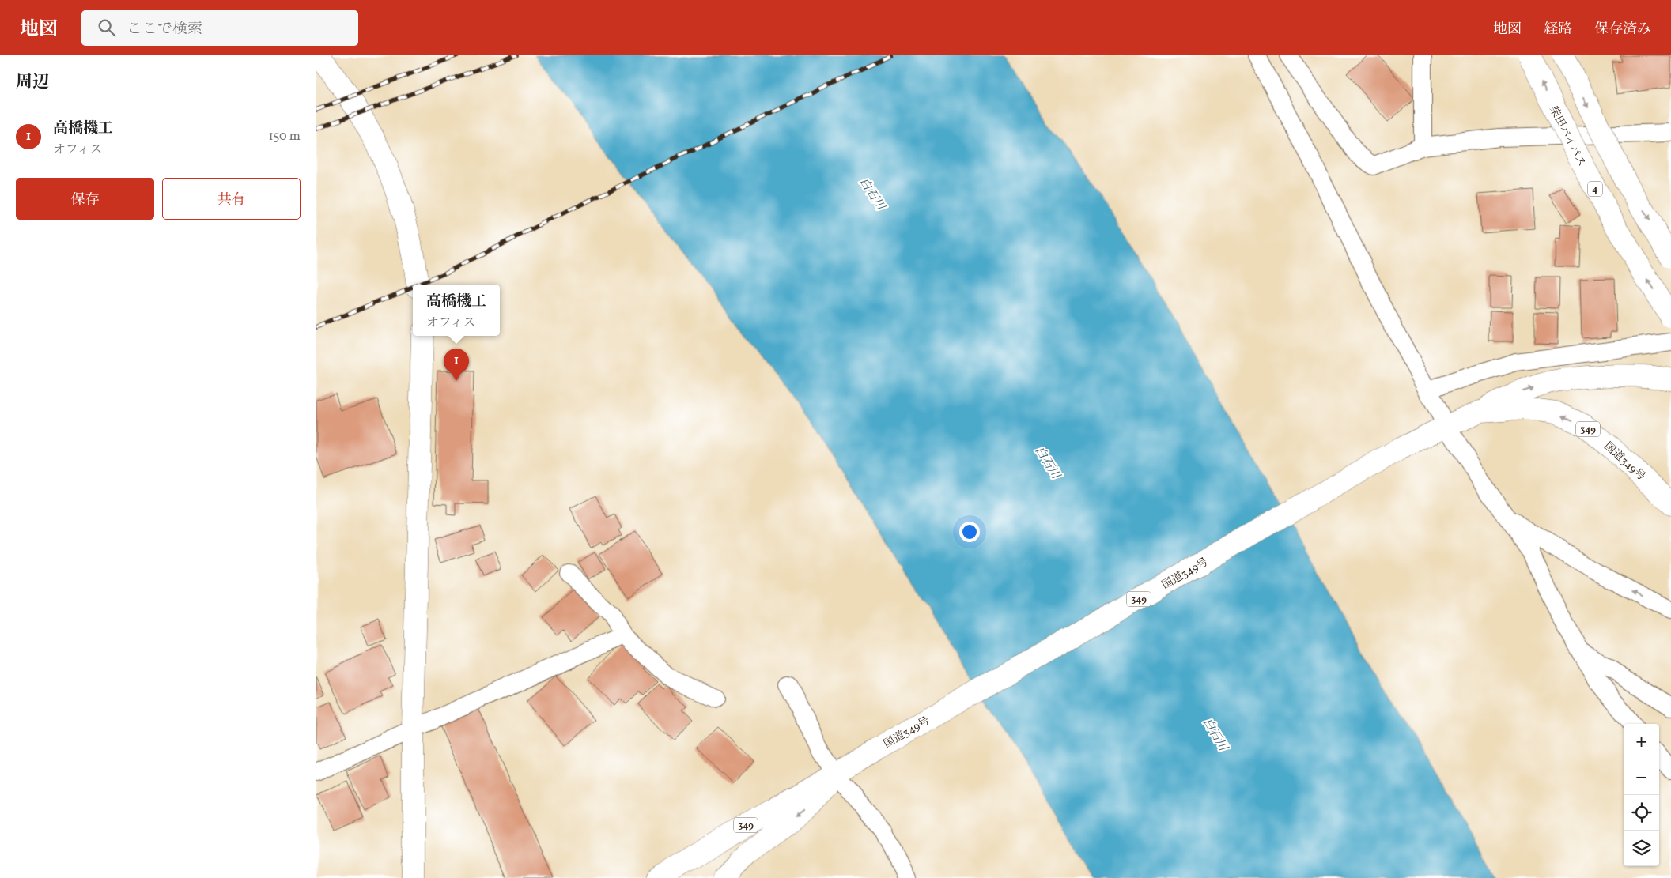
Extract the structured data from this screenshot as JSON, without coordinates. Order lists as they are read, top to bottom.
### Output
{
  "streets": {
    "main road": [
      "柴田バイパス",
      "4",
      "349",
      "国道349号"
    ]
  },
  "crossings": [
    ["349", "国道349号"]
  ],
  "water": ["白石川"],
  "page": {
    "header": "地図",
    "search": "ここで検索",
    "nav": ["地図", "経路", "保存済み"],
    "heading": "周辺",
    "list": [
      {
        "mark": "1",
        "name": "高橋機工",
        "note": "オフィス",
        "value": "150 m"
      }
    ],
    "buttons": ["保存", "共有"],
    "popup": ["高橋機工", "オフィス"],
    "pins": "1",
    "map_buttons": ["+", "−"]
  }
}
